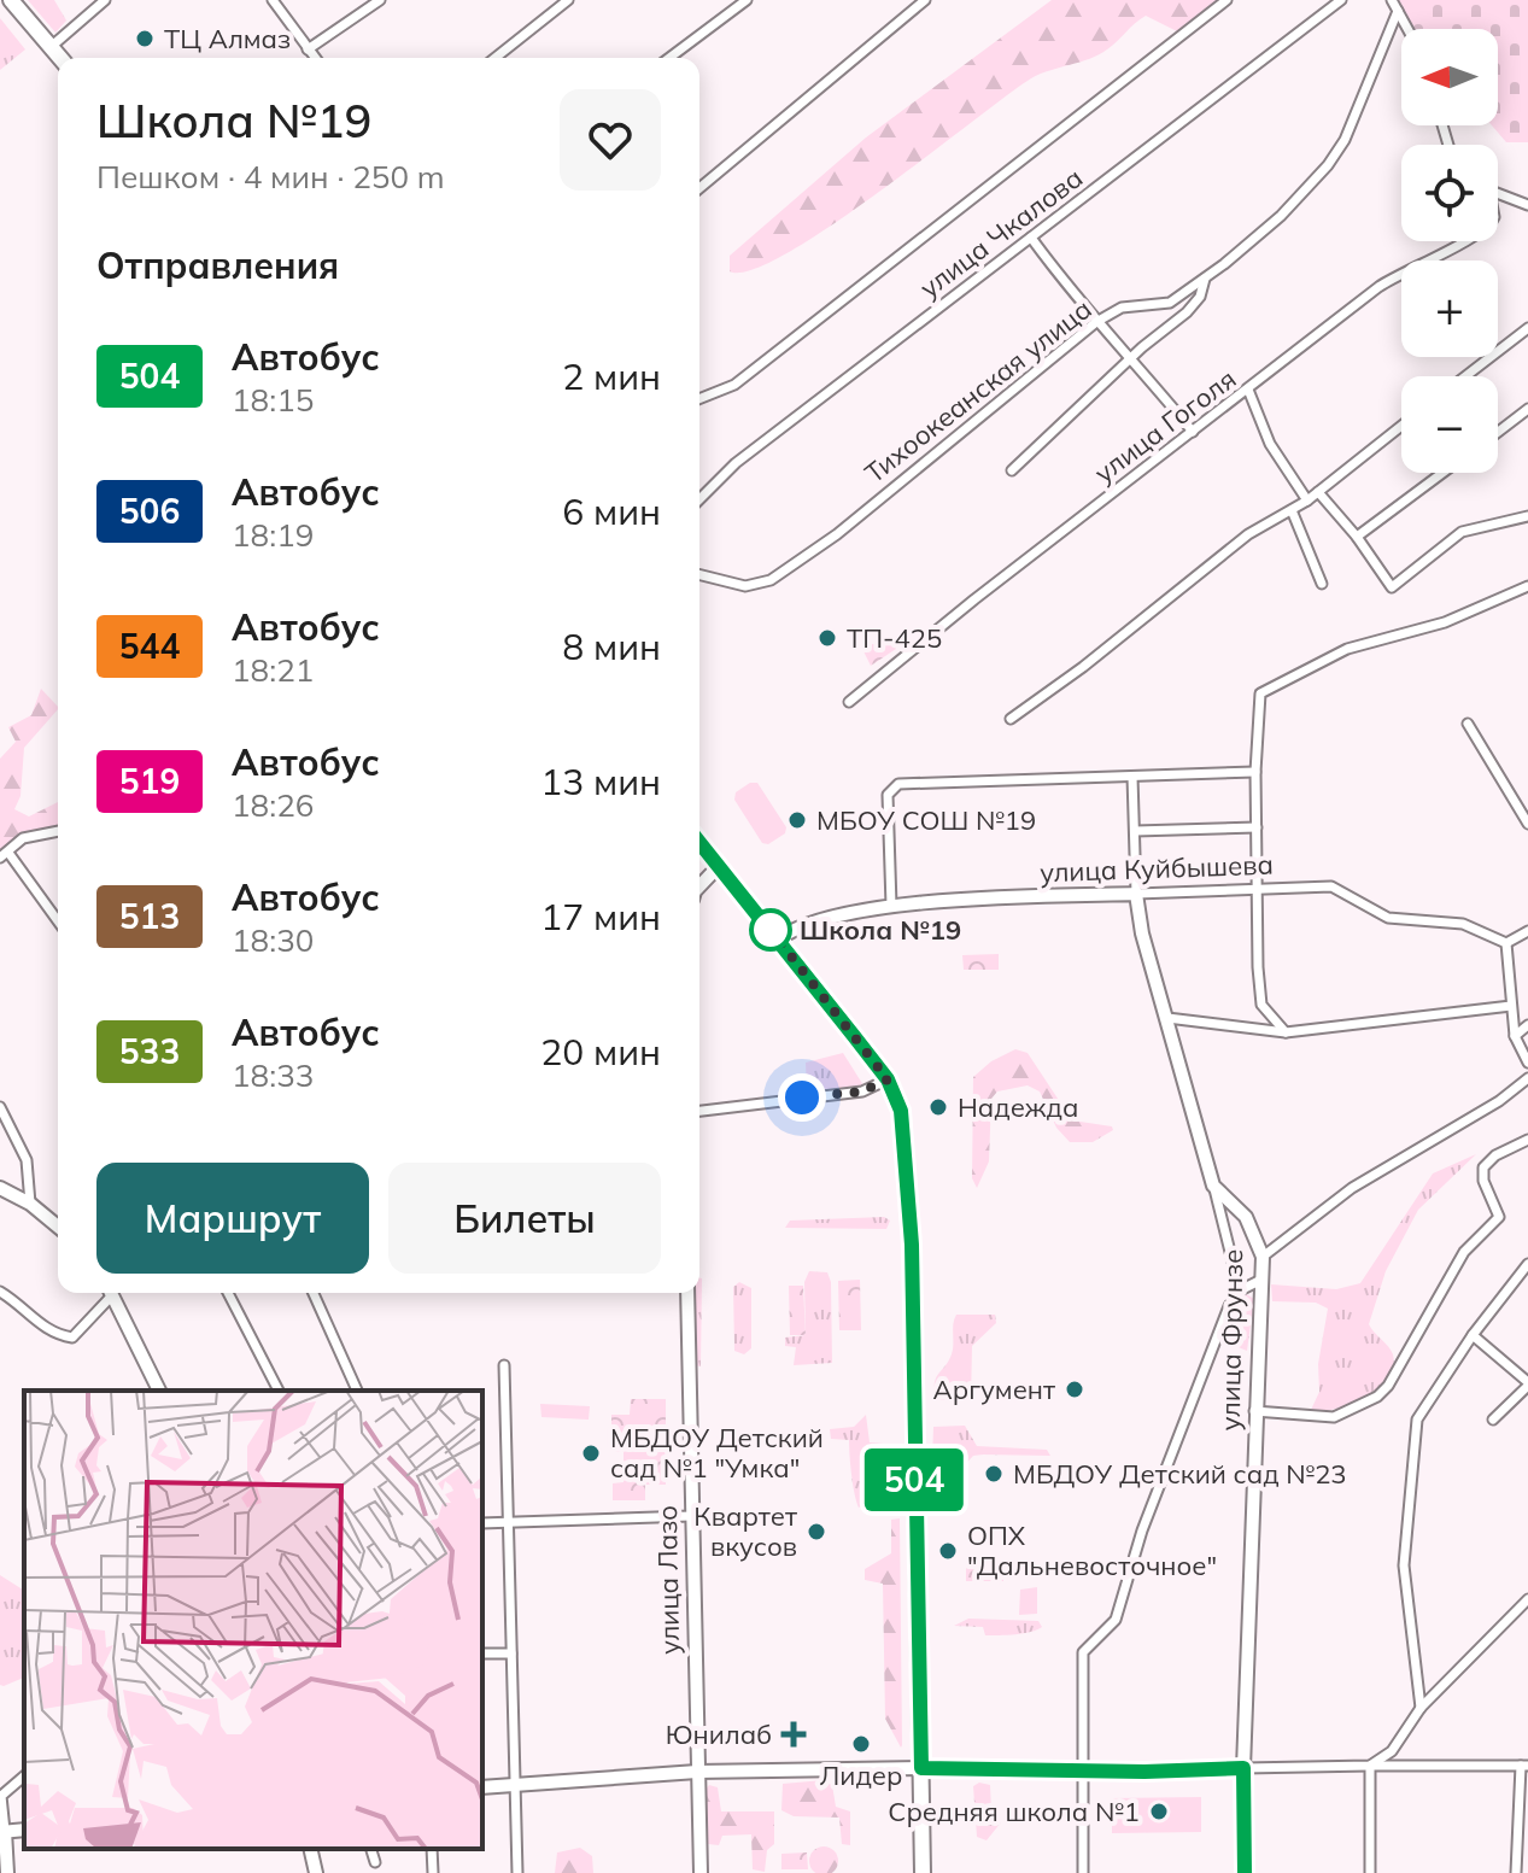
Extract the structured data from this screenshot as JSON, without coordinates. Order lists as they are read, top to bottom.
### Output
{
  "streets": {
    "main road": ["улица Куйбышева", "улица Фрунзе", "улица Лазо"],
    "street": ["улица Чкалова", "Тихоокеанская улица", "улица Гоголя"]
  },
  "crossings": [
    ["улица Куйбышева", "улица Фрунзе"]
  ],
  "places": {
    "other": [
      "ТЦ Алмаз",
      "ТП-425",
      "МБОУ СОШ №19",
      "Школа №19",
      "Надежда",
      "Аргумент",
      "МБДОУ Детский сад №1 \"Умка\"",
      "МБДОУ Детский сад №23",
      "Квартет вкусов",
      "ОПХ \"Дальневосточное\"",
      "Лидер",
      "Средняя школа №1"
    ],
    "health": ["Юнилаб"]
  },
  "lines": ["bus line 504"],
  "north": "left",
  "page": {
    "on_map": "504",
    "map_buttons": ["+", "−"],
    "heading": [
      ["Школа №19", "Пешком · 4 мин · 250 m"],
      "Отправления"
    ],
    "list": [
      {
        "mark": "504",
        "name": "Автобус",
        "note": "18:15",
        "value": "2 мин"
      },
      {
        "mark": "506",
        "name": "Автобус",
        "note": "18:19",
        "value": "6 мин"
      },
      {
        "mark": "544",
        "name": "Автобус",
        "note": "18:21",
        "value": "8 мин"
      },
      {
        "mark": "519",
        "name": "Автобус",
        "note": "18:26",
        "value": "13 мин"
      },
      {
        "mark": "513",
        "name": "Автобус",
        "note": "18:30",
        "value": "17 мин"
      },
      {
        "mark": "533",
        "name": "Автобус",
        "note": "18:33",
        "value": "20 мин"
      }
    ],
    "buttons": ["Маршрут", "Билеты"]
  }
}
